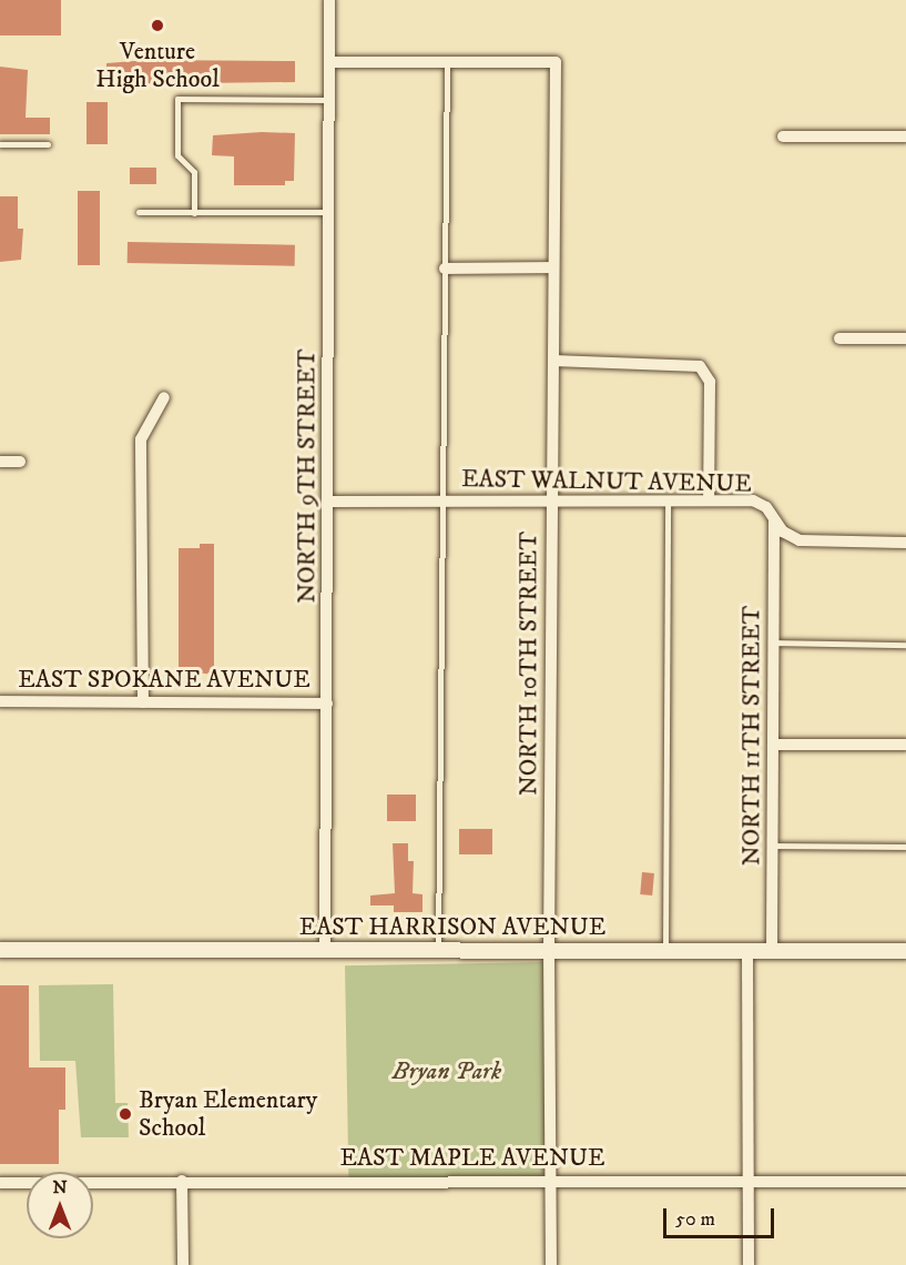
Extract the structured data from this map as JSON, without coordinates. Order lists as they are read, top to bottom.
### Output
{
  "streets": {
    "street": [
      "NORTH 9TH STREET",
      "EAST WALNUT AVENUE",
      "NORTH 10TH STREET",
      "EAST SPOKANE AVENUE",
      "NORTH 11TH STREET",
      "EAST HARRISON AVENUE",
      "EAST MAPLE AVENUE"
    ]
  },
  "crossings": [
    ["NORTH 9TH STREET", "EAST WALNUT AVENUE"],
    ["NORTH 9TH STREET", "EAST SPOKANE AVENUE"],
    ["NORTH 9TH STREET", "EAST HARRISON AVENUE"],
    ["EAST WALNUT AVENUE", "NORTH 10TH STREET"],
    ["EAST WALNUT AVENUE", "NORTH 11TH STREET"],
    ["NORTH 10TH STREET", "EAST HARRISON AVENUE"],
    ["NORTH 10TH STREET", "EAST MAPLE AVENUE"],
    ["NORTH 11TH STREET", "EAST HARRISON AVENUE"]
  ],
  "parks": ["Bryan Park"],
  "places": ["Venture High School", "Bryan Elementary School"],
  "scale_bar": "50 m",
  "north": "top"
}
